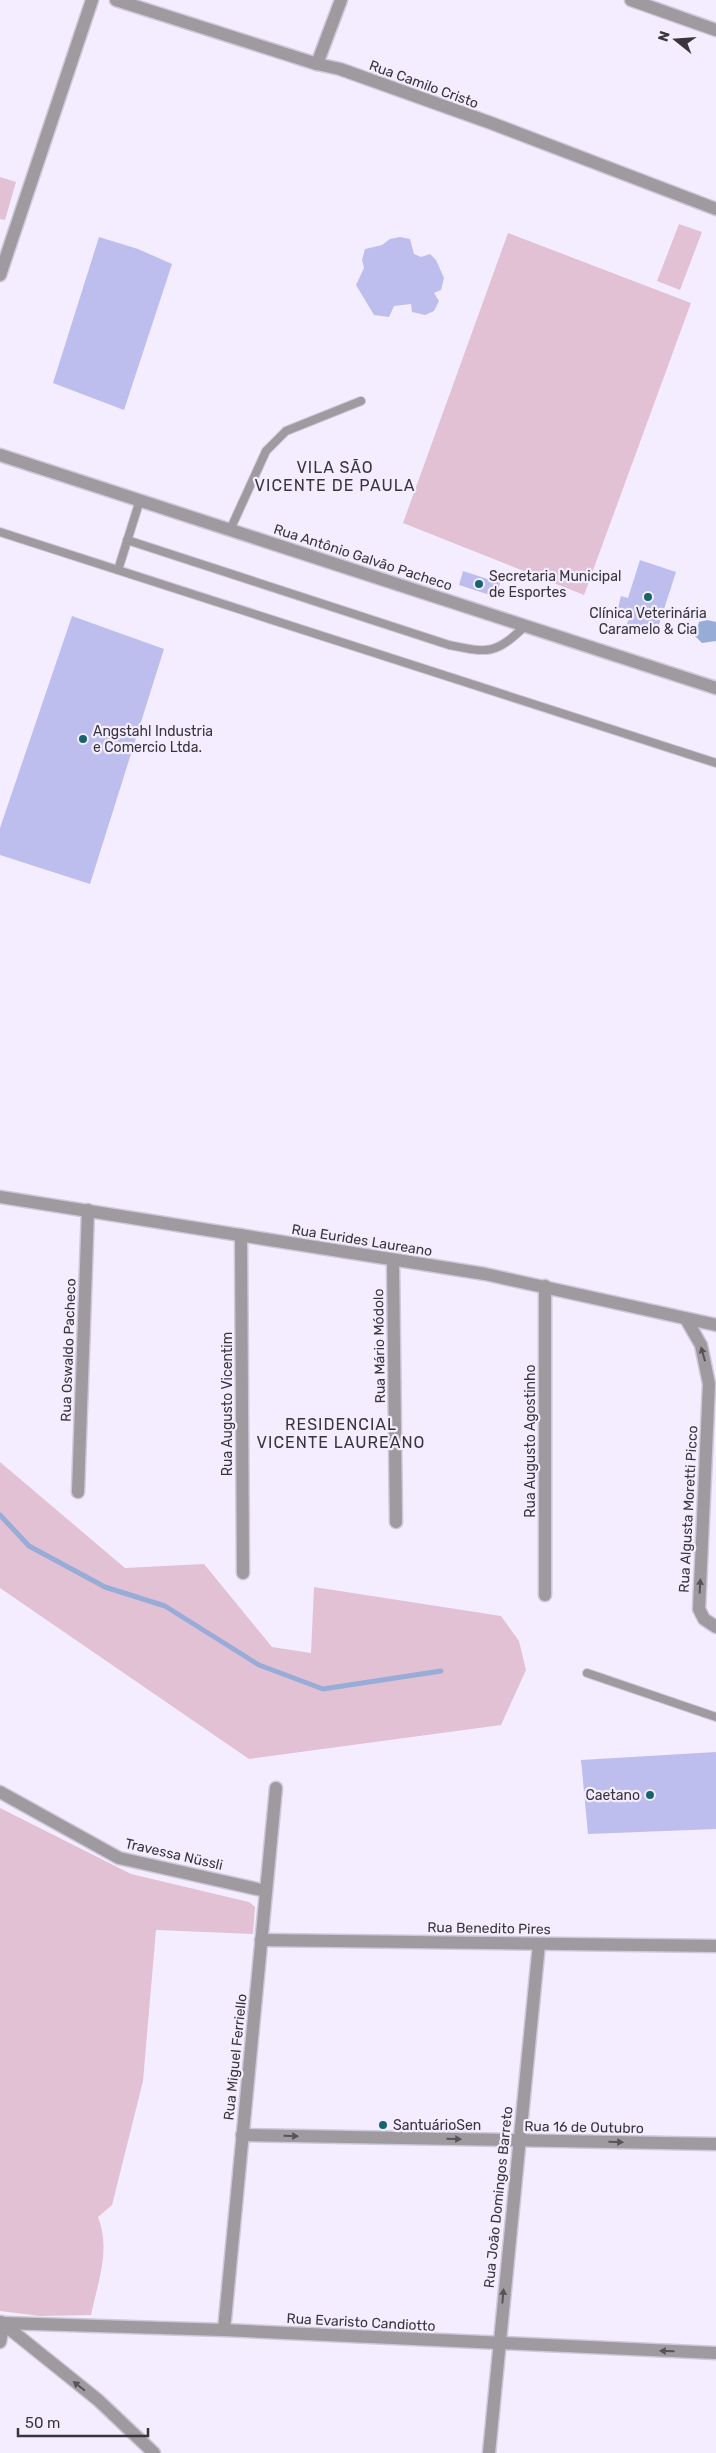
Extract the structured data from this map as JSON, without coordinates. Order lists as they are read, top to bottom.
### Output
{
  "streets": {
    "street": [
      "Rua Camilo Cristo",
      "Rua Antônio Galvão Pacheco",
      "Rua Eurides Laureano",
      "Rua Mário Módolo",
      "Rua Oswaldo Pacheco",
      "Rua Augusto Vicentim",
      "Rua Augusto Agostinho",
      "Rua Algusta Moretti Picco",
      "Travessa Nüssli",
      "Rua Benedito Pires",
      "Rua Miguel Ferriello",
      "Rua 16 de Outubro",
      "Rua João Domingos Barreto",
      "Rua Evaristo Candiotto"
    ]
  },
  "crossings": [
    ["Rua Eurides Laureano", "Rua Mário Módolo"],
    ["Rua Eurides Laureano", "Rua Oswaldo Pacheco"],
    ["Rua Eurides Laureano", "Rua Augusto Vicentim"],
    ["Rua Eurides Laureano", "Rua Augusto Agostinho"],
    ["Rua Eurides Laureano", "Rua Algusta Moretti Picco"],
    ["Travessa Nüssli", "Rua Miguel Ferriello"],
    ["Rua Benedito Pires", "Rua Miguel Ferriello"],
    ["Rua Benedito Pires", "Rua João Domingos Barreto"],
    ["Rua Miguel Ferriello", "Rua 16 de Outubro"],
    ["Rua Miguel Ferriello", "Rua Evaristo Candiotto"],
    ["Rua 16 de Outubro", "Rua João Domingos Barreto"],
    ["Rua João Domingos Barreto", "Rua Evaristo Candiotto"]
  ],
  "one_way": ["Rua Algusta Moretti Picco", "Rua 16 de Outubro", "Rua João Domingos Barreto"],
  "districts": ["VILA SÃO VICENTE DE PAULA", "RESIDENCIAL VICENTE LAUREANO"],
  "places": [
    "Secretaria Municipal de Esportes",
    "Clínica Veterinária Caramelo & Cia",
    "Angstahl Industria e Comercio Ltda.",
    "Caetano",
    "SantuárioSen"
  ],
  "scale_bar": "50 m",
  "north": "left"
}
